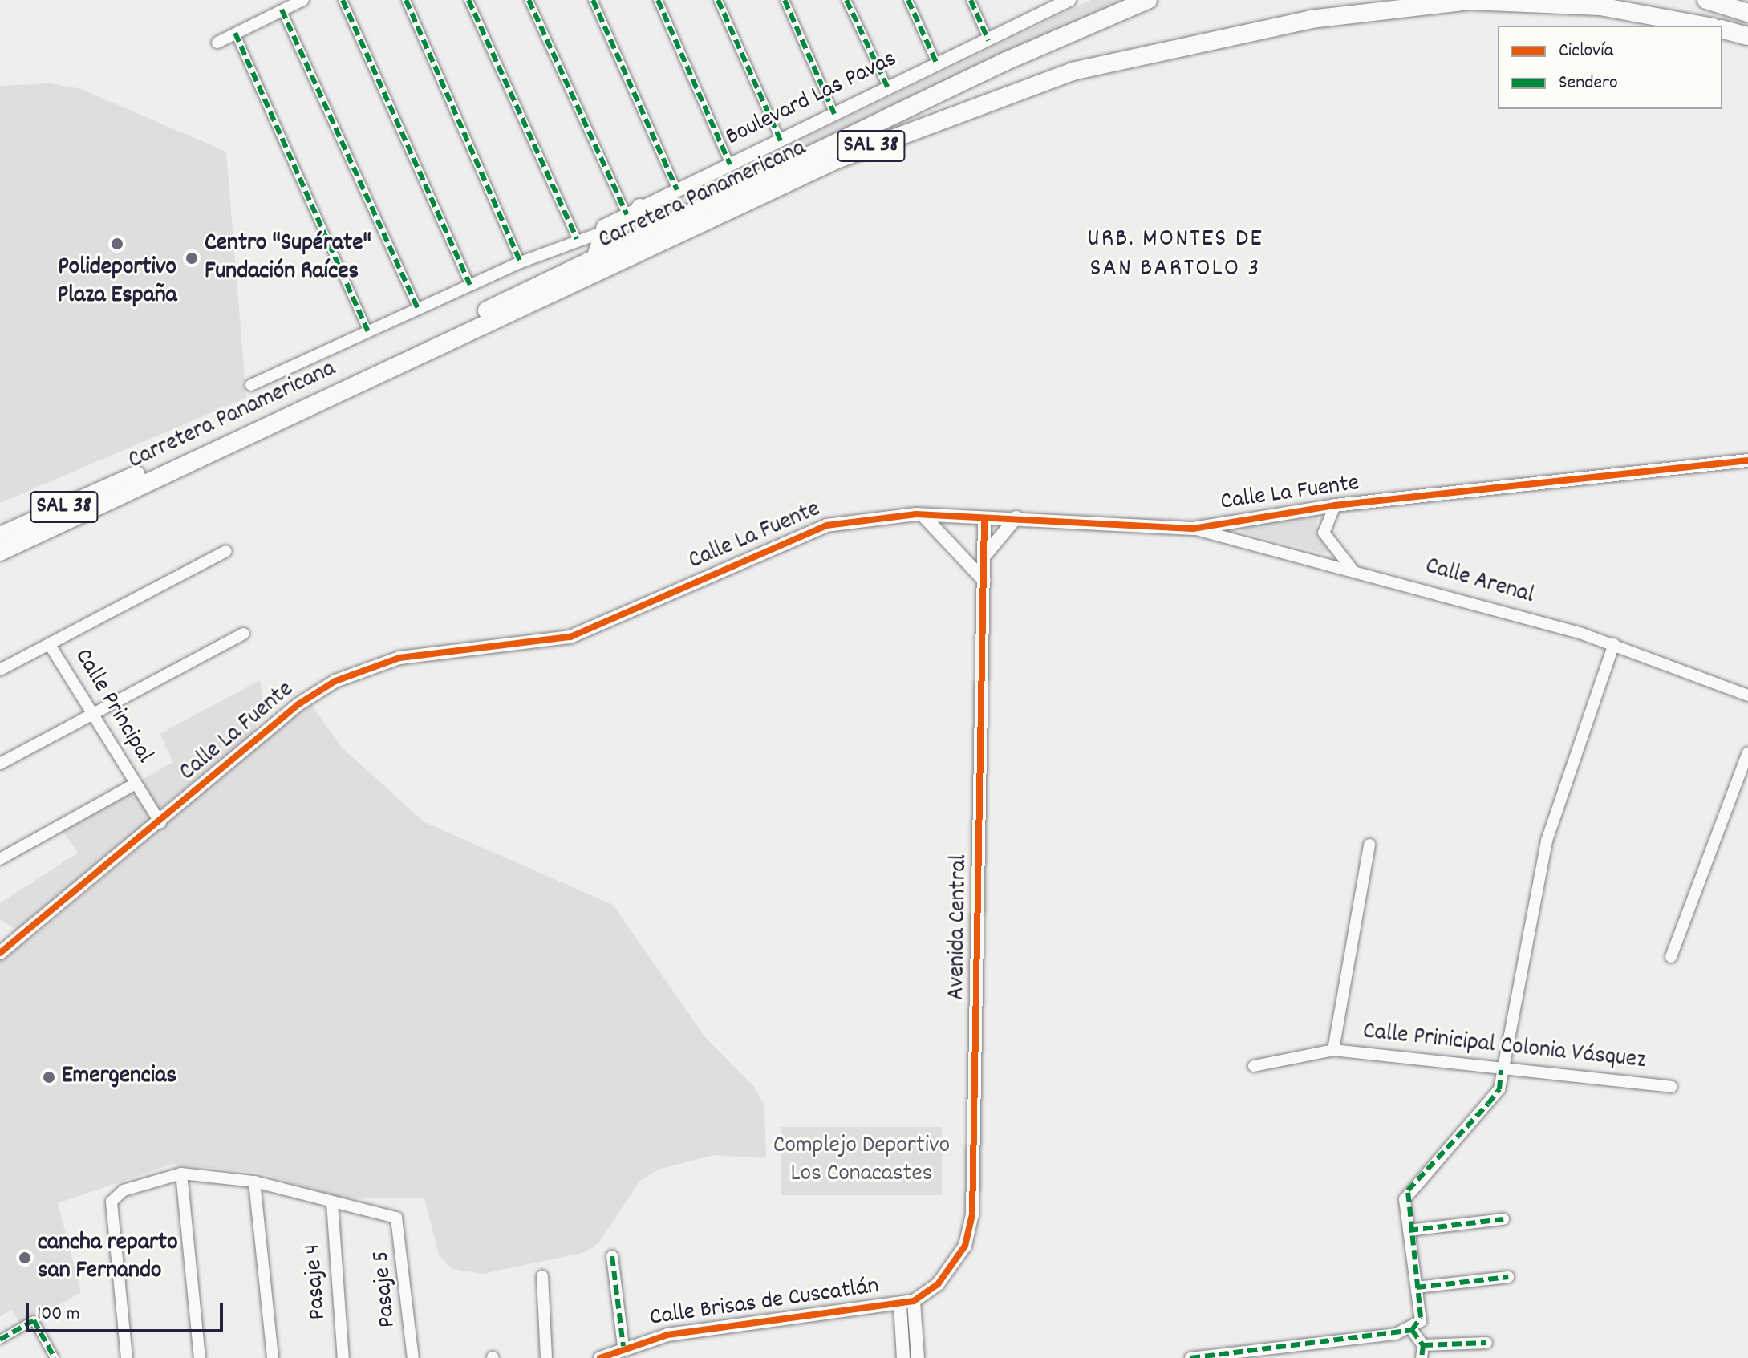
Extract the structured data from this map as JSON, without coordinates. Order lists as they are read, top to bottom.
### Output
{
  "streets": {
    "highway": ["SAL 38", "Carretera Panamericana"],
    "street": [
      "Boulevard Las Pavas",
      "Calle La Fuente",
      "Calle Arenal",
      "Calle Principal",
      "Avenida Central",
      "Calle Prinicipal Colonia Vásquez",
      "Pasaje 4",
      "Pasaje 5",
      "Calle Brisas de Cuscatlán"
    ]
  },
  "crossings": [
    ["SAL 38", "Carretera Panamericana"],
    ["Calle La Fuente", "Calle Arenal"],
    ["Calle La Fuente", "Calle Principal"],
    ["Calle La Fuente", "Avenida Central"],
    ["Avenida Central", "Calle Brisas de Cuscatlán"],
    ["Pasaje 4", "Pasaje 5"]
  ],
  "districts": ["URB. MONTES DE SAN BARTOLO 3"],
  "parks": ["Complejo Deportivo Los Conacastes"],
  "places": [
    "Polideportivo Plaza España",
    "Centro \"Supérate\" Fundación Raíces",
    "Emergencias",
    "cancha reparto san Fernando"
  ],
  "legend": ["Ciclovía", "Sendero"],
  "scale_bar": "100 m"
}
